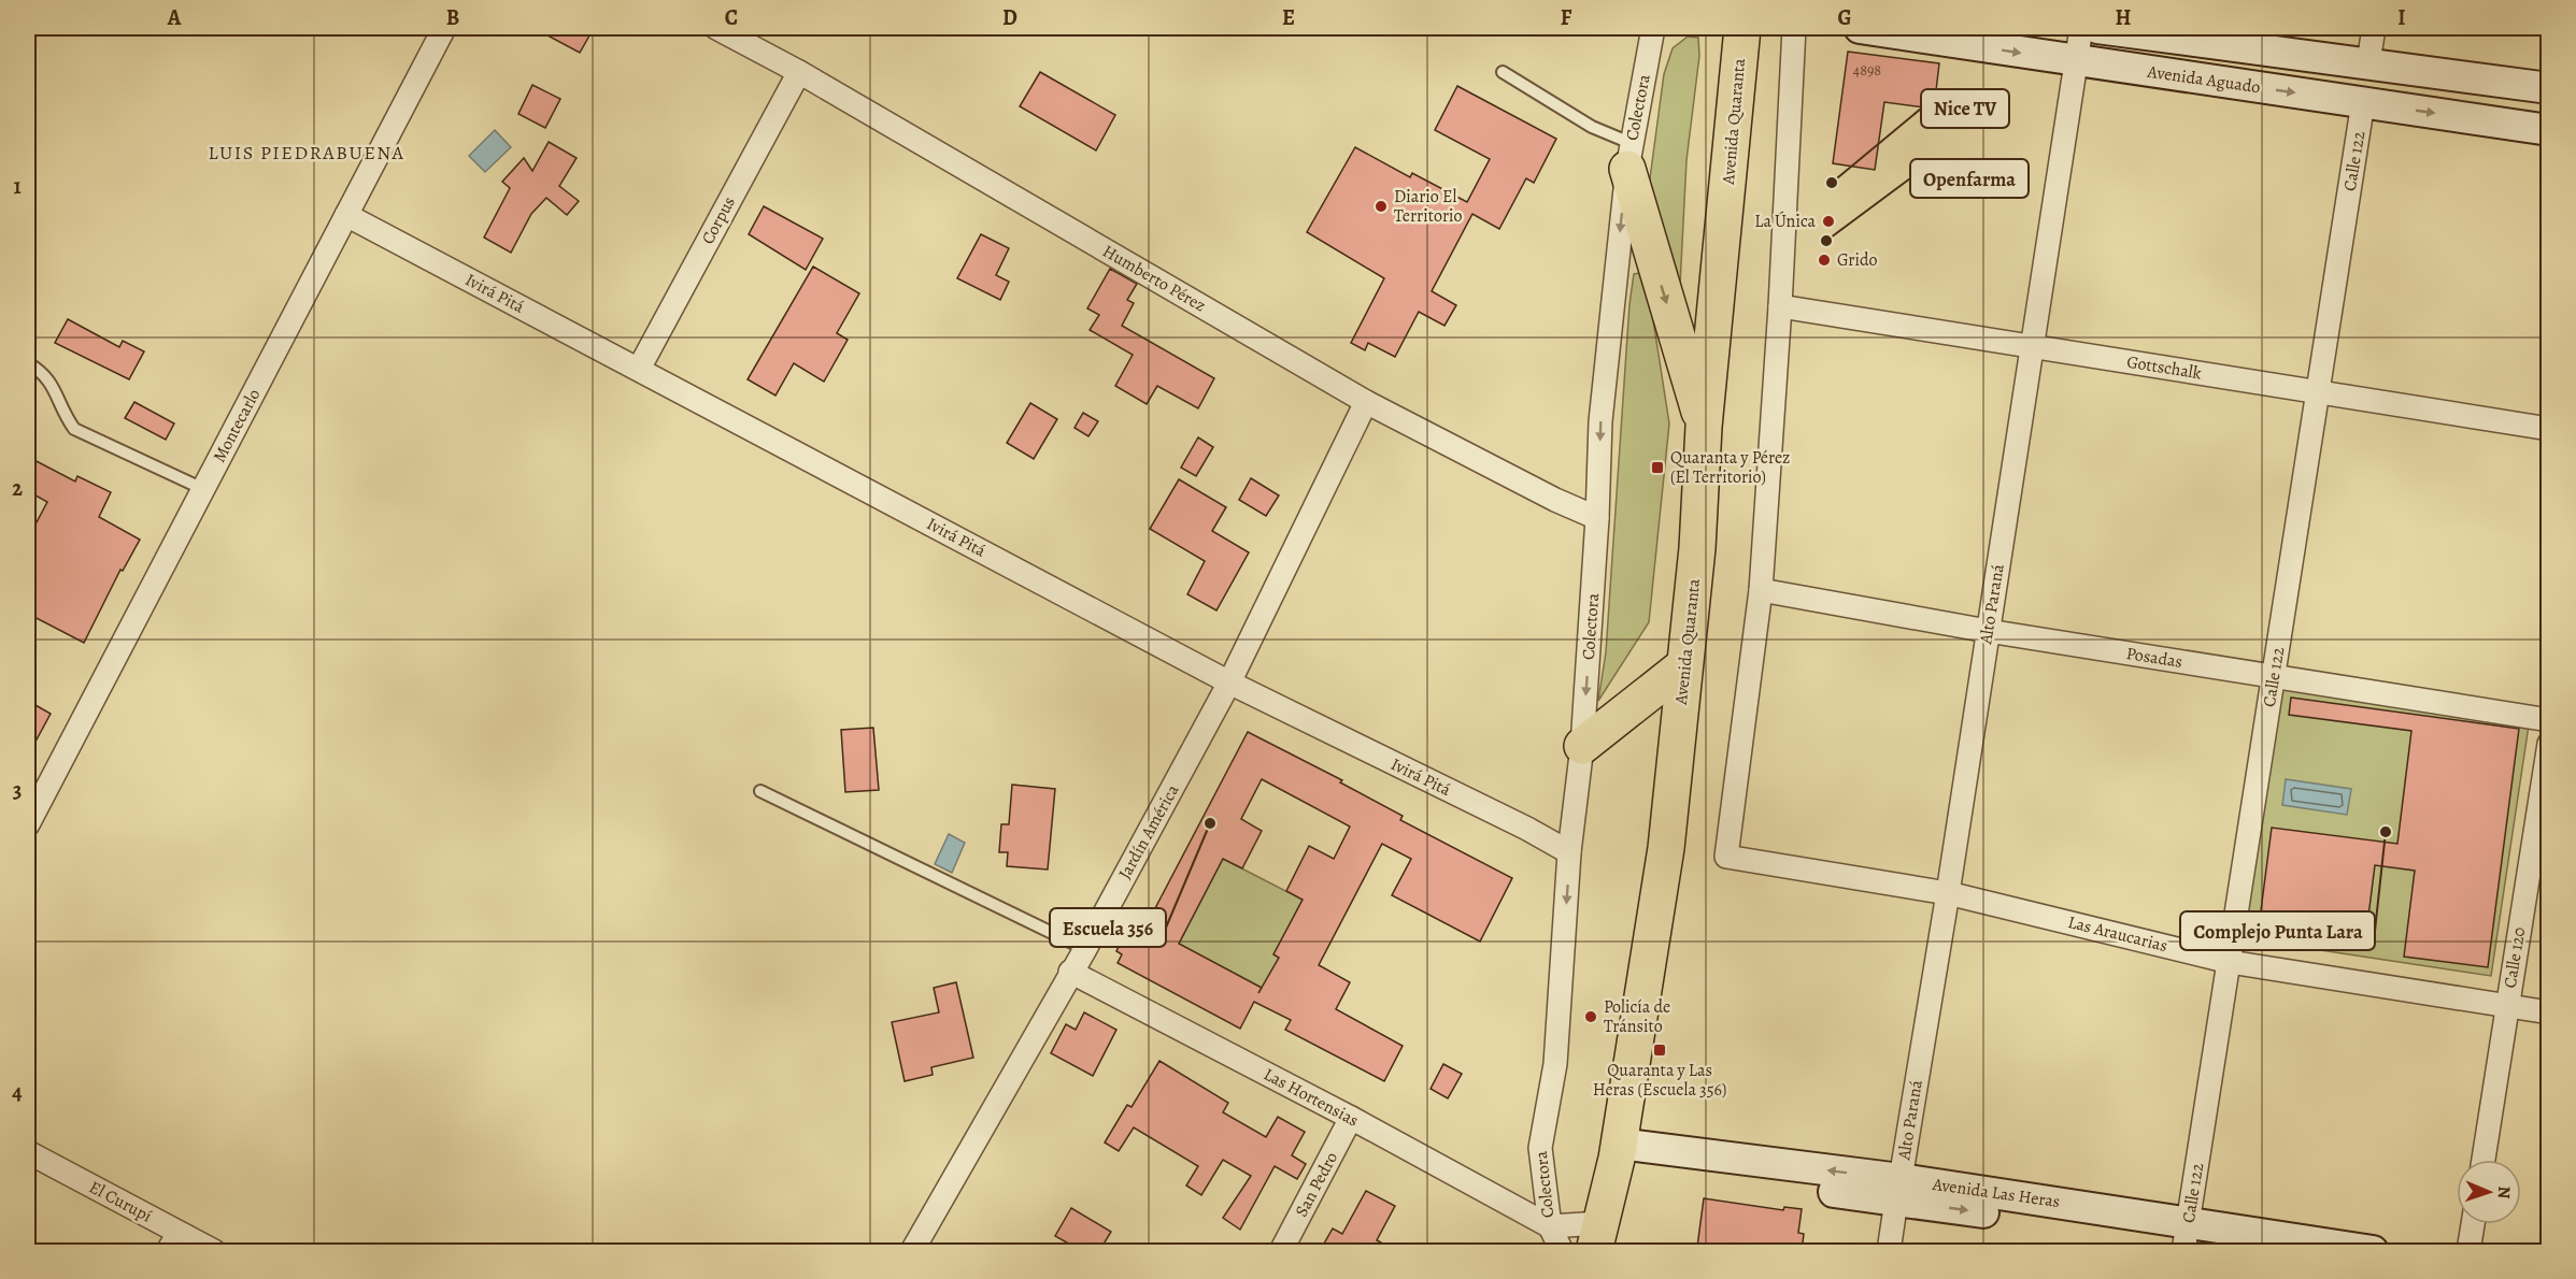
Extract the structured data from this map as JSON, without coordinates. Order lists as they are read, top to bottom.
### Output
{
  "streets": {
    "highway": ["Avenida Quaranta"],
    "main road": ["Avenida Aguado", "Avenida Las Heras"],
    "street": [
      "Colectora",
      "Calle 122",
      "Corpus",
      "Humberto Pérez",
      "Ivirá Pitá",
      "Gottschalk",
      "Montecarlo",
      "Alto Paraná",
      "Posadas",
      "Jardín América",
      "Las Araucarias",
      "Calle 120",
      "Las Hortensias",
      "San Pedro",
      "El Curupí"
    ]
  },
  "crossings": [
    ["Avenida Aguado", "Calle 122"],
    ["Avenida Aguado", "Alto Paraná"],
    ["Colectora", "Humberto Pérez"],
    ["Colectora", "Ivirá Pitá"],
    ["Colectora", "Las Hortensias"],
    ["Avenida Quaranta", "Avenida Las Heras"],
    ["Calle 122", "Gottschalk"],
    ["Calle 122", "Posadas"],
    ["Calle 122", "Las Araucarias"],
    ["Calle 122", "Avenida Las Heras"],
    ["Corpus", "Humberto Pérez"],
    ["Corpus", "Ivirá Pitá"],
    ["Humberto Pérez", "Jardín América"],
    ["Ivirá Pitá", "Montecarlo"],
    ["Ivirá Pitá", "Jardín América"],
    ["Gottschalk", "Alto Paraná"],
    ["Alto Paraná", "Posadas"],
    ["Alto Paraná", "Las Araucarias"],
    ["Alto Paraná", "Avenida Las Heras"],
    ["Posadas", "Las Araucarias"],
    ["Jardín América", "Las Hortensias"],
    ["Las Araucarias", "Calle 120"],
    ["Las Hortensias", "San Pedro"]
  ],
  "districts": ["LUIS PIEDRABUENA"],
  "places": {
    "other": [
      "Nice TV",
      "Diario El Territorio",
      "La Única",
      "Openfarma",
      "Grido",
      "Escuela 356",
      "Complejo Punta Lara",
      "Policía de Tránsito"
    ],
    "transit": ["Quaranta y Pérez (El Territorio)", "Quaranta y Las Heras (Escuela 356)"]
  },
  "house_numbers": ["4898"],
  "north": "right",
  "grid": {
    "columns": [
      "A",
      "B",
      "C",
      "D",
      "E",
      "F",
      "G",
      "H",
      "I"
    ],
    "rows": [
      "1",
      "2",
      "3",
      "4"
    ]
  }
}
